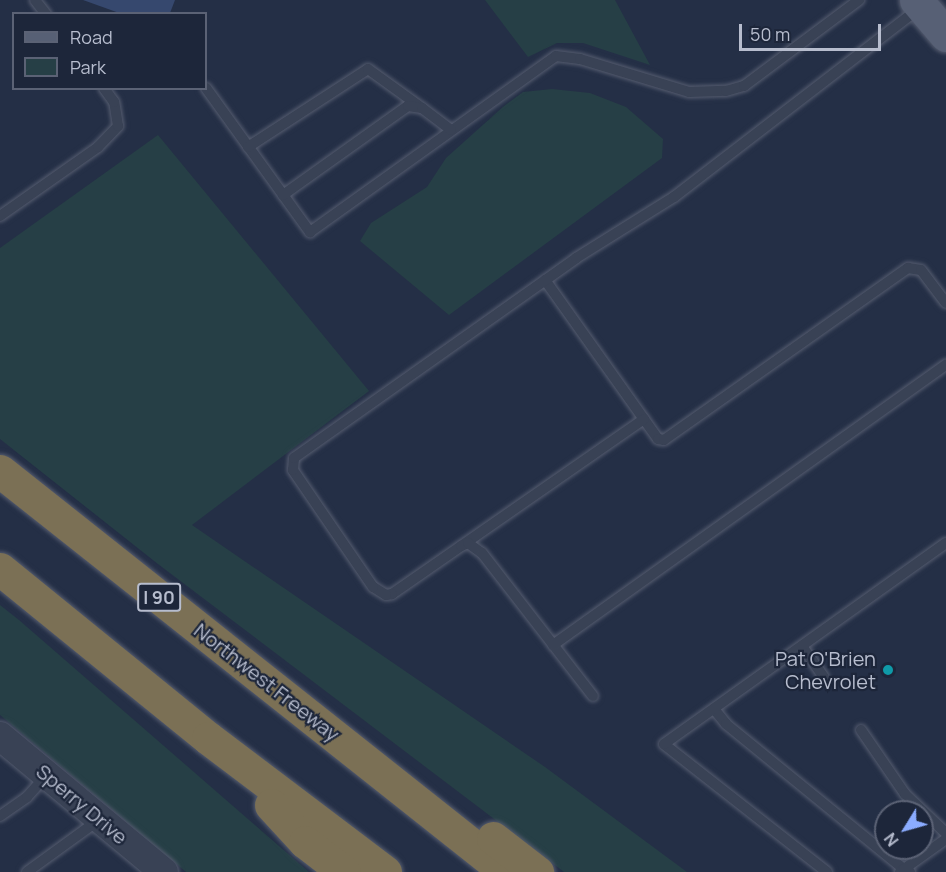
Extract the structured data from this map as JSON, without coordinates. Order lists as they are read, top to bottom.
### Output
{
  "streets": {
    "highway": ["I 90", "Northwest Freeway"],
    "street": ["Sperry Drive"]
  },
  "places": ["Pat O'Brien Chevrolet"],
  "legend": ["Road", "Park"],
  "scale_bar": "50 m",
  "north": "bottom left"
}
